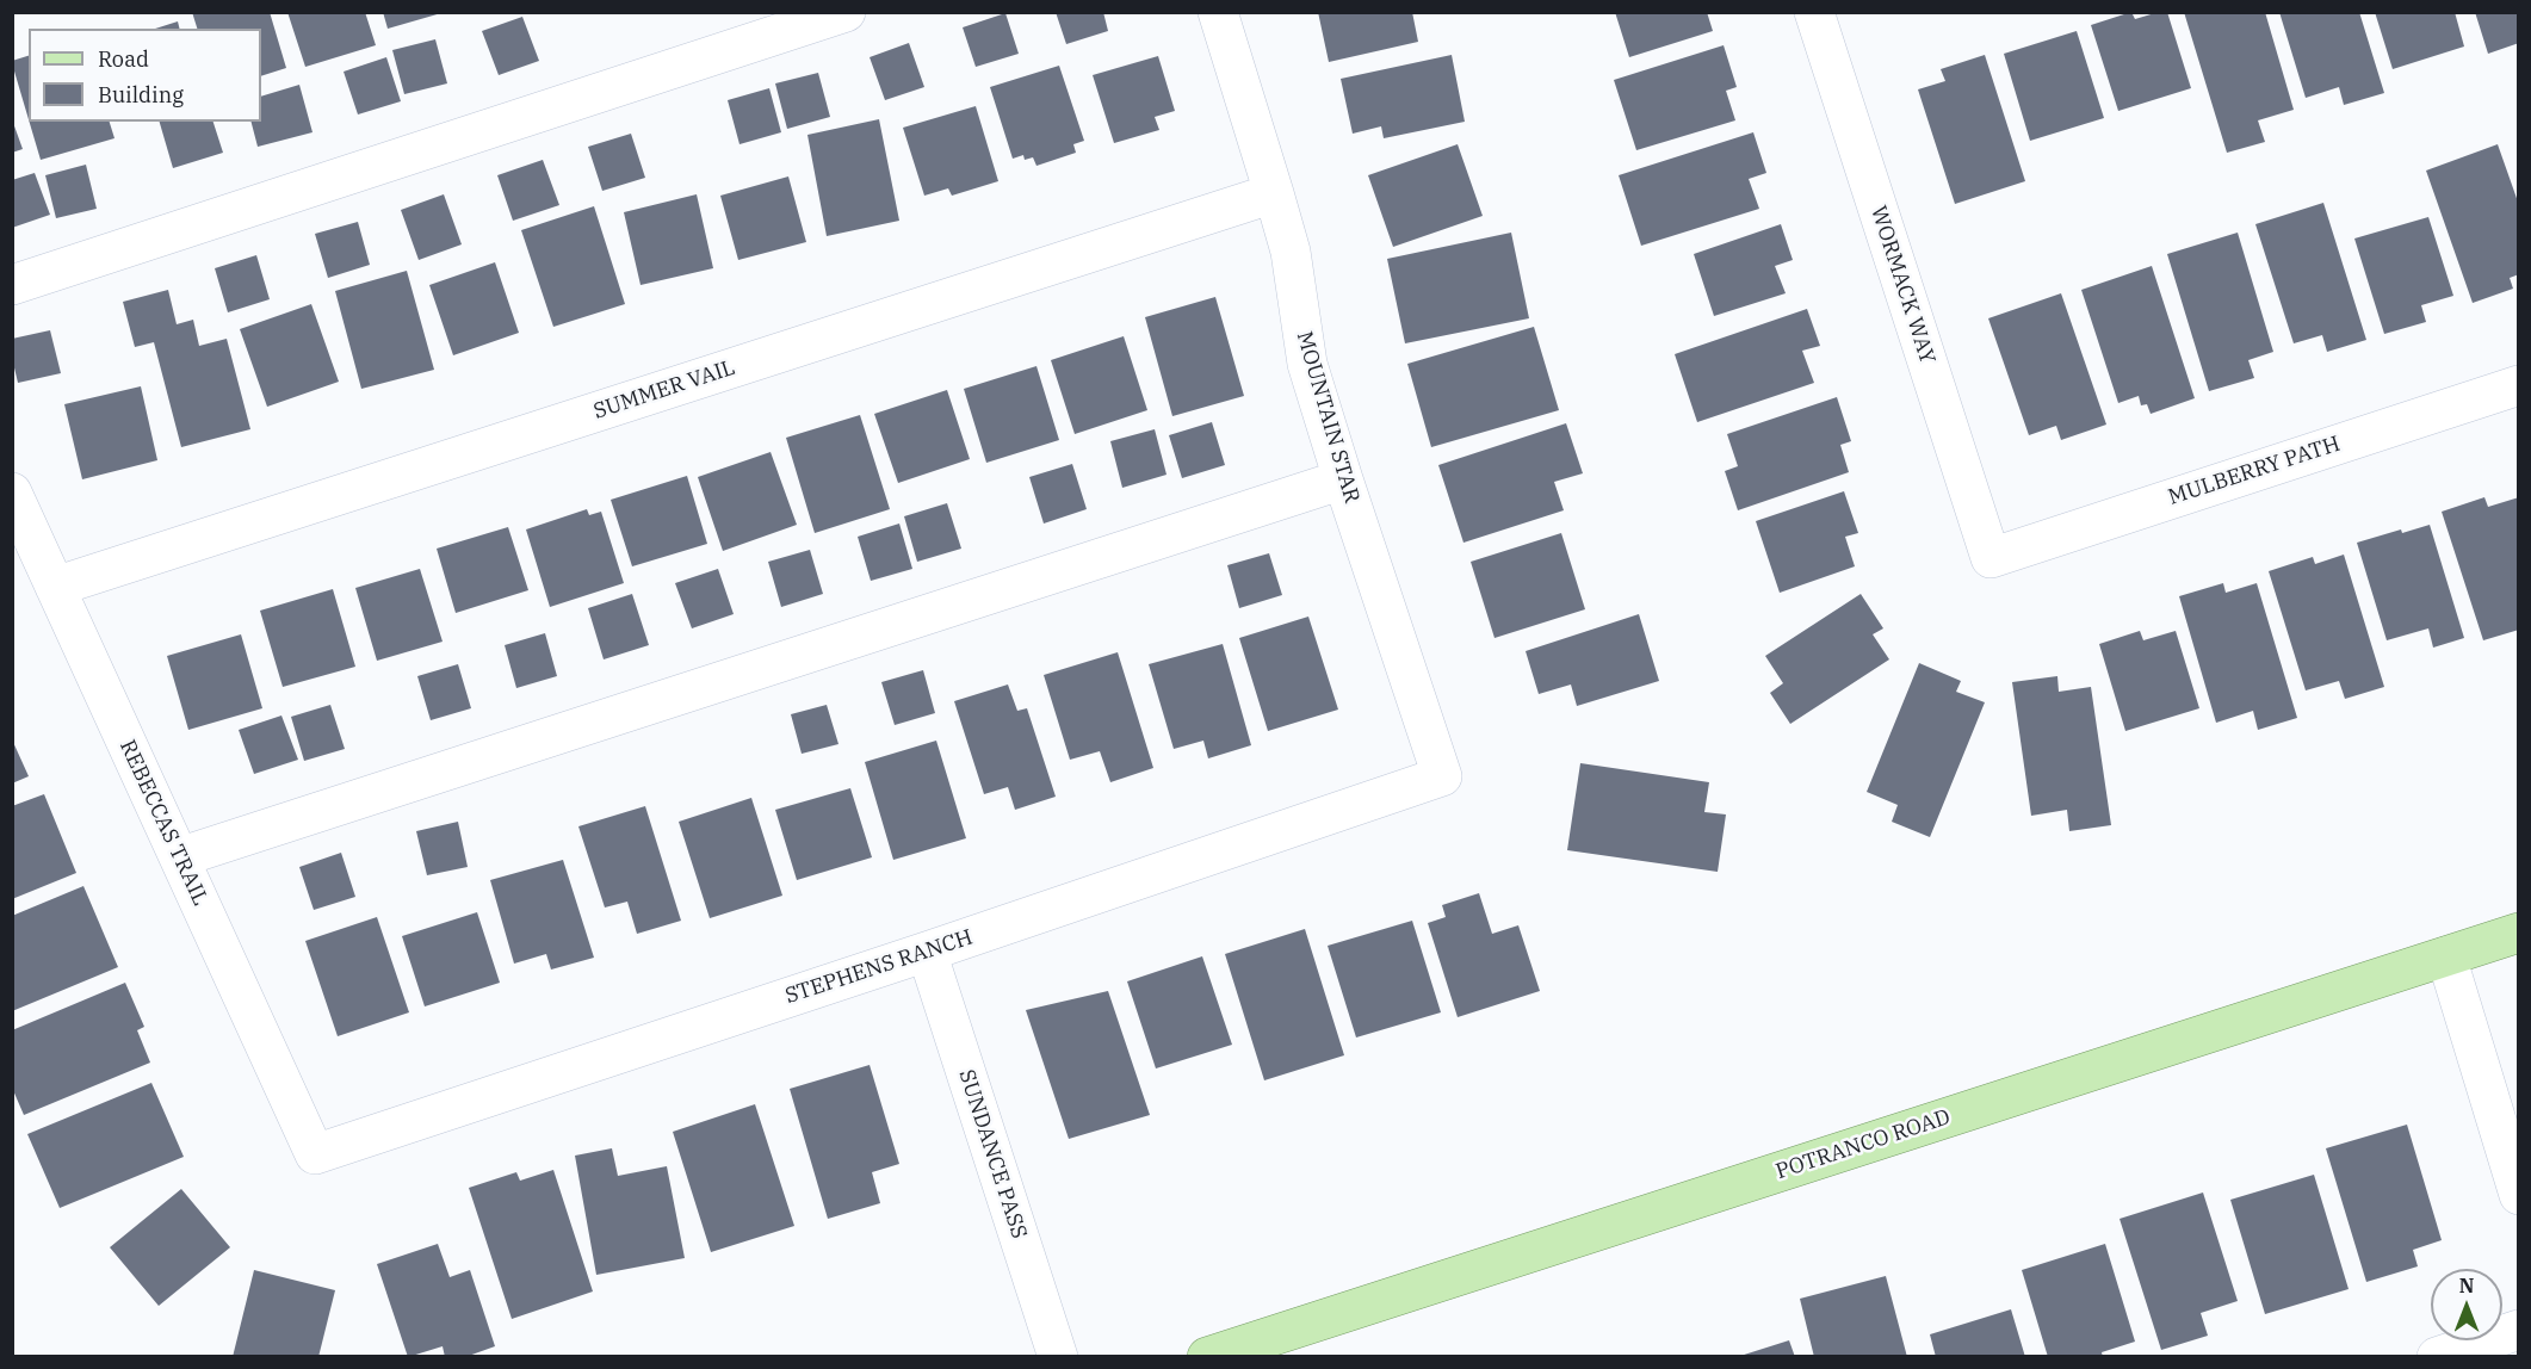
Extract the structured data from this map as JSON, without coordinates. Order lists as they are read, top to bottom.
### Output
{
  "streets": {
    "main road": ["POTRANCO ROAD"],
    "street": [
      "WORMACK WAY",
      "SUMMER VAIL",
      "MOUNTAIN STAR",
      "MULBERRY PATH",
      "REBECCAS TRAIL",
      "STEPHENS RANCH",
      "SUNDANCE PASS"
    ]
  },
  "crossings": [
    ["WORMACK WAY", "MULBERRY PATH"],
    ["SUMMER VAIL", "MOUNTAIN STAR"],
    ["SUMMER VAIL", "REBECCAS TRAIL"],
    ["MOUNTAIN STAR", "STEPHENS RANCH"],
    ["REBECCAS TRAIL", "STEPHENS RANCH"],
    ["STEPHENS RANCH", "SUNDANCE PASS"]
  ],
  "legend": ["Road", "Building"],
  "north": "top"
}
